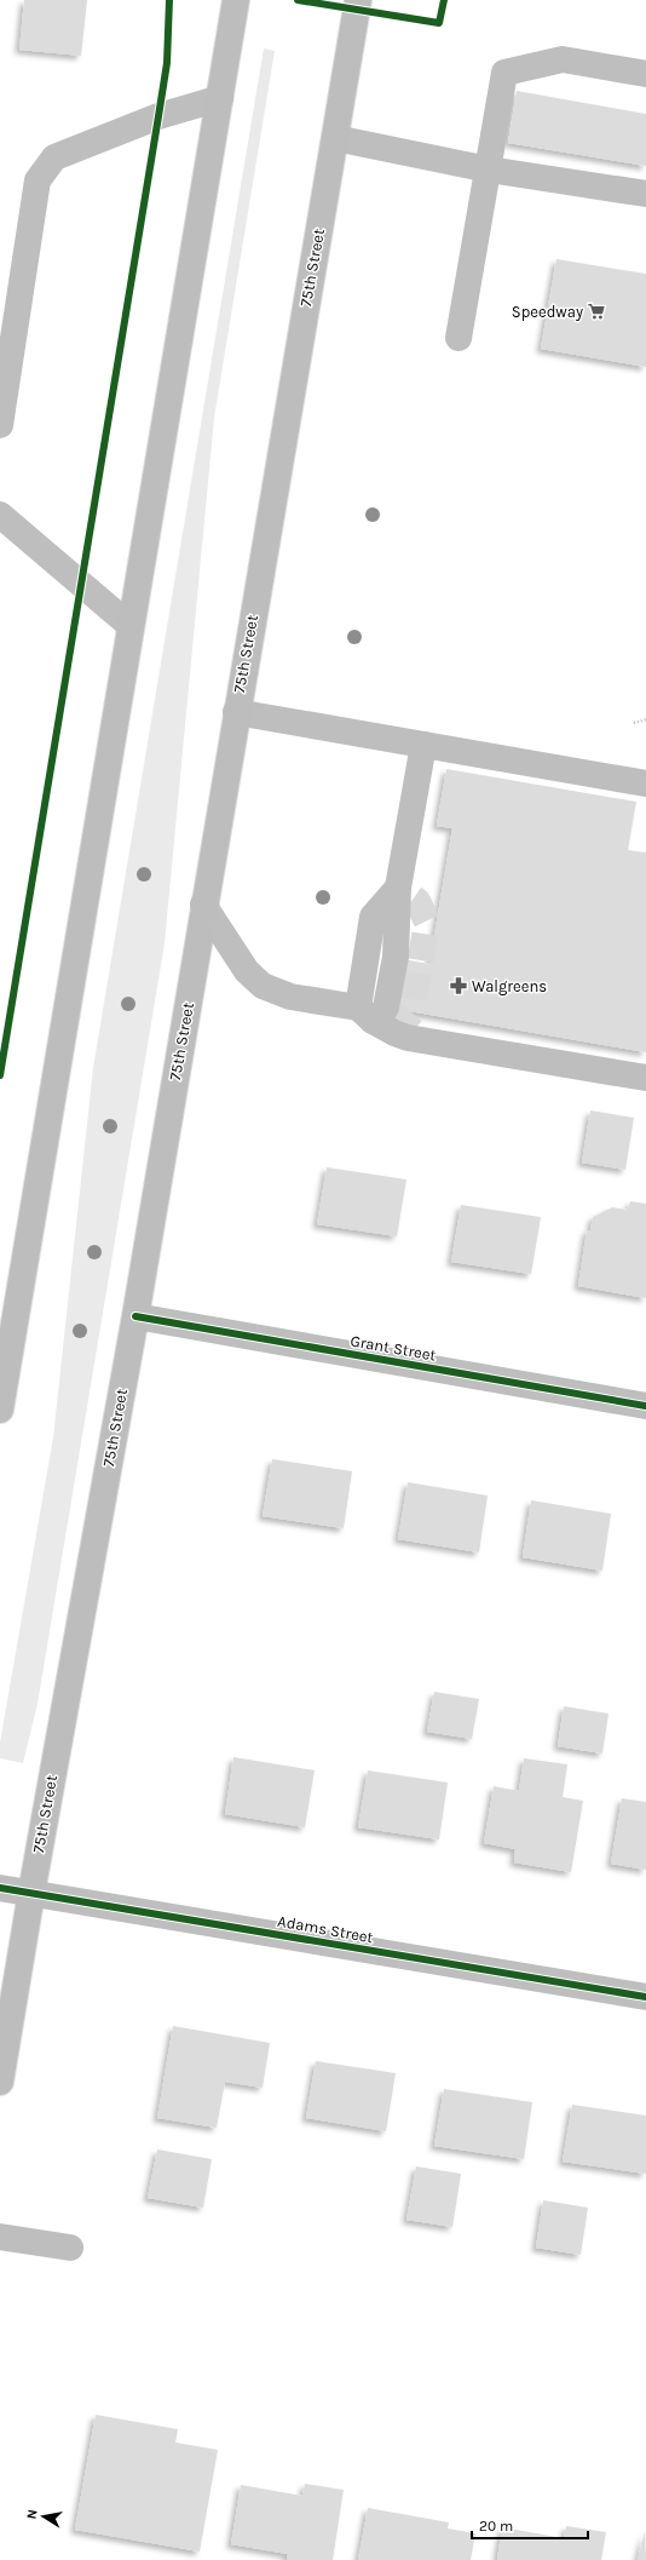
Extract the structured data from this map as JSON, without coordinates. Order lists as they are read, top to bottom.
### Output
{
  "streets": {
    "main road": ["75th Street"],
    "street": ["Grant Street", "Adams Street"]
  },
  "crossings": [
    ["75th Street", "Grant Street"],
    ["75th Street", "Adams Street"]
  ],
  "places": {
    "supermarket": ["Speedway"],
    "pharmacy": ["Walgreens"]
  },
  "scale_bar": "20 m",
  "north": "left"
}
